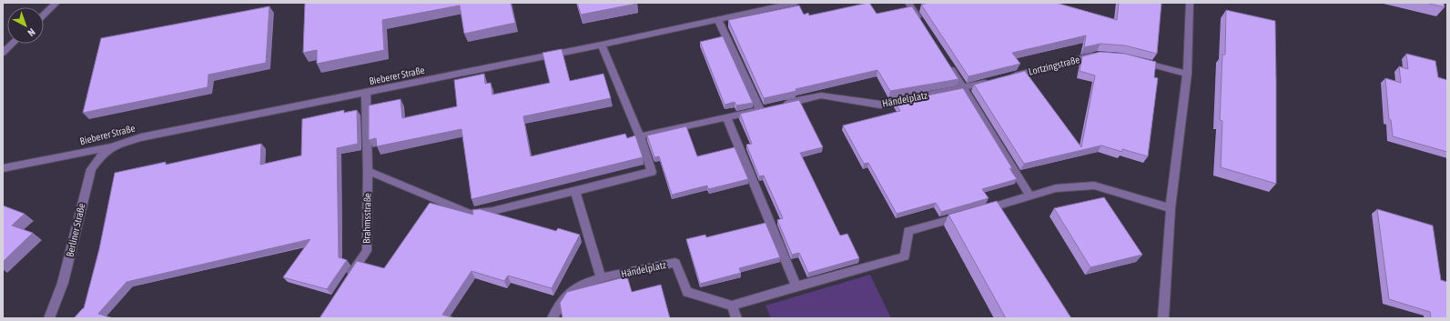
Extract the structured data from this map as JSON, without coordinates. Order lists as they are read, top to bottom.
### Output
{
  "streets": {
    "street": [
      "Lortzingstraße",
      "Bieberer Straße",
      "Händelplatz",
      "Brahmsstraße",
      "Berliner Straße"
    ]
  },
  "crossings": [
    ["Bieberer Straße", "Brahmsstraße"],
    ["Bieberer Straße", "Berliner Straße"]
  ],
  "north": "bottom right"
}
